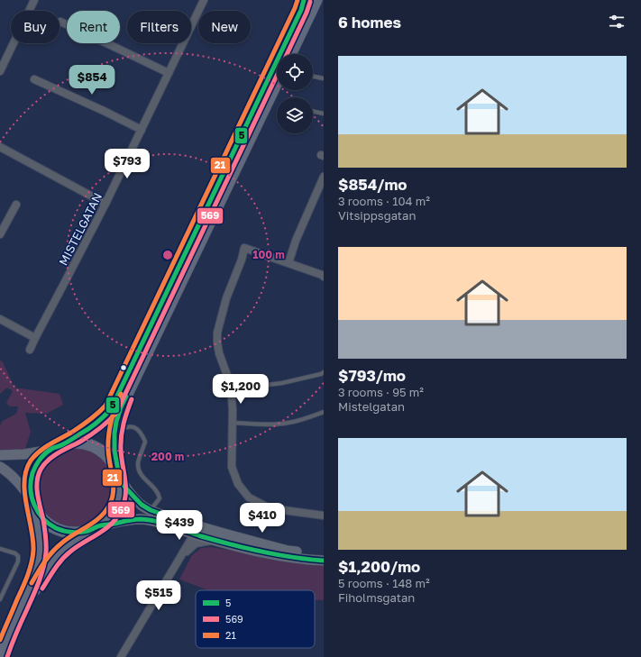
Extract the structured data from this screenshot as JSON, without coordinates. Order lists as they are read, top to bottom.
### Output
{
  "streets": {
    "street": ["MISTELGATAN"]
  },
  "lines": ["transit line 5", "transit line 21", "transit line 569"],
  "legend": ["5", "569", "21"],
  "page": {
    "heading": "6 homes",
    "chip": [
      "Buy",
      "Rent",
      "Filters",
      "New"
    ],
    "list": [
      {
        "name": "$854/mo",
        "note": "3 rooms · 104 m² · Vitsippsgatan"
      },
      {
        "name": "$793/mo",
        "note": "3 rooms · 95 m² · Mistelgatan"
      },
      {
        "name": "$1,200/mo",
        "note": "5 rooms · 148 m² · Fiholmsgatan"
      }
    ],
    "price": [
      "$854",
      "$793",
      "$1,200",
      "$410",
      "$439",
      "$515"
    ]
  },
  "rings": ["100 m", "200 m"]
}
